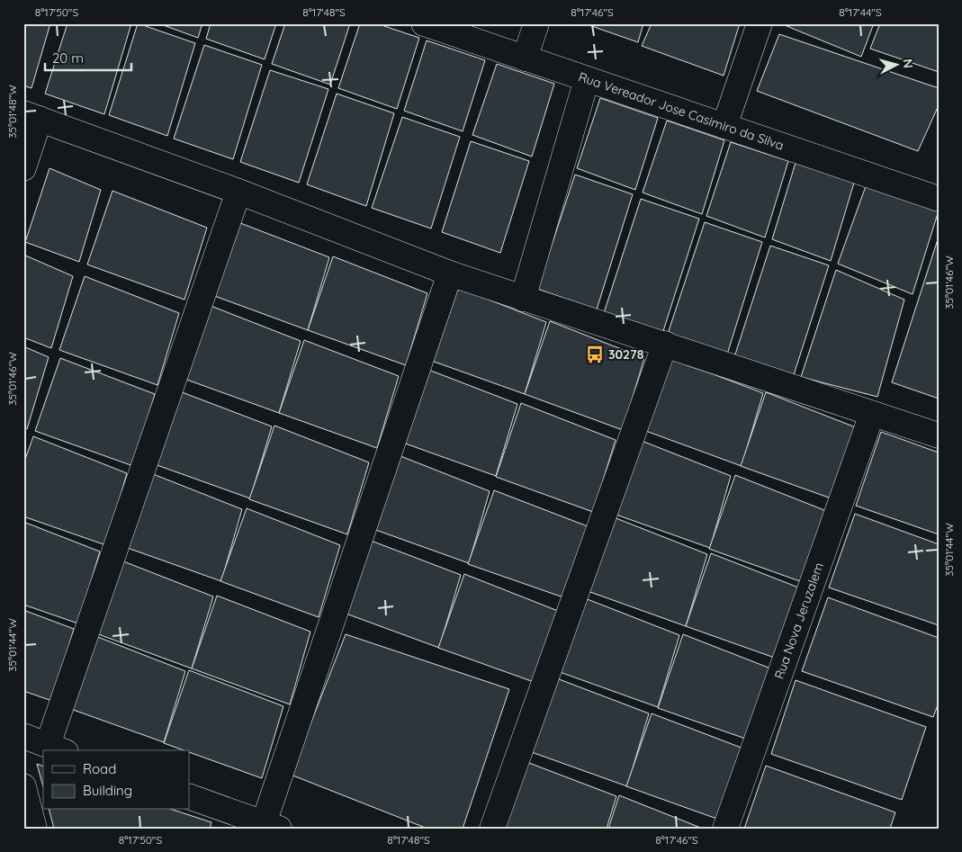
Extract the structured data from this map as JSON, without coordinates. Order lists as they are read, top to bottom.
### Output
{
  "streets": {
    "street": ["Rua Vereador Jose Casimiro da Silva", "Rua Nova Jeruzalem"]
  },
  "places": {
    "bus stop": ["30278"]
  },
  "legend": ["Road", "Building"],
  "scale_bar": "20 m",
  "north": "right",
  "coordinates": [
    "8°17'50\"S",
    "8°17'48\"S",
    "8°17'46\"S",
    "8°17'44\"S",
    "35°01'48\"W",
    "35°01'46\"W",
    "35°01'44\"W"
  ]
}
